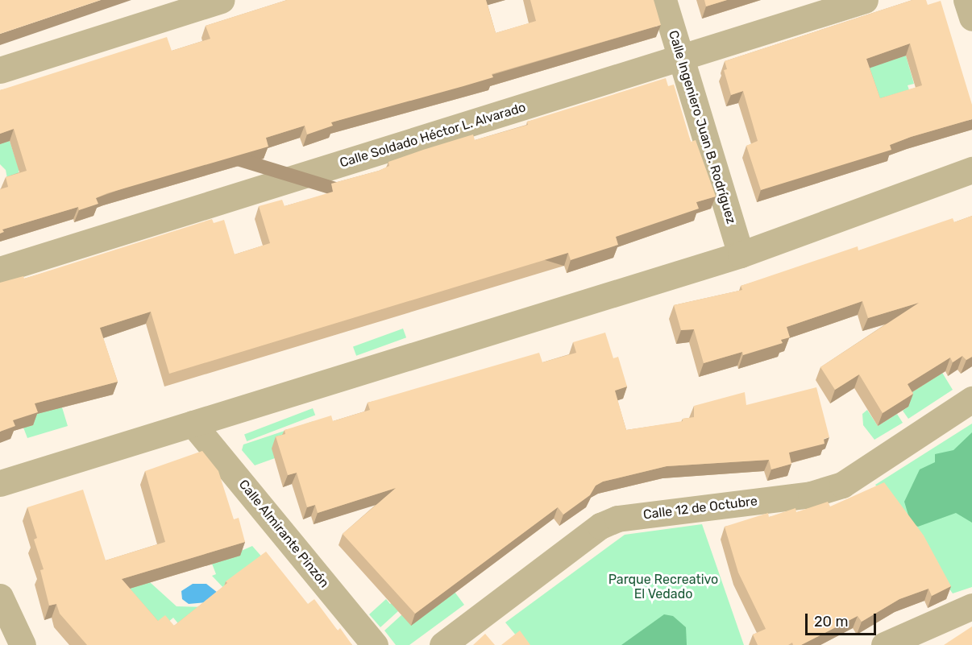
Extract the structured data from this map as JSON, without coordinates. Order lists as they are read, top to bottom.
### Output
{
  "streets": {
    "street": [
      "Calle Ingeniero Juan B. Rodríguez",
      "Calle Soldado Héctor L. Alvarado",
      "Calle 12 de Octubre",
      "Calle Almirante Pinzón"
    ]
  },
  "crossings": [
    ["Calle Ingeniero Juan B. Rodríguez", "Calle Soldado Héctor L. Alvarado"]
  ],
  "parks": ["Parque Recreativo El Vedado"],
  "scale_bar": "20 m"
}
